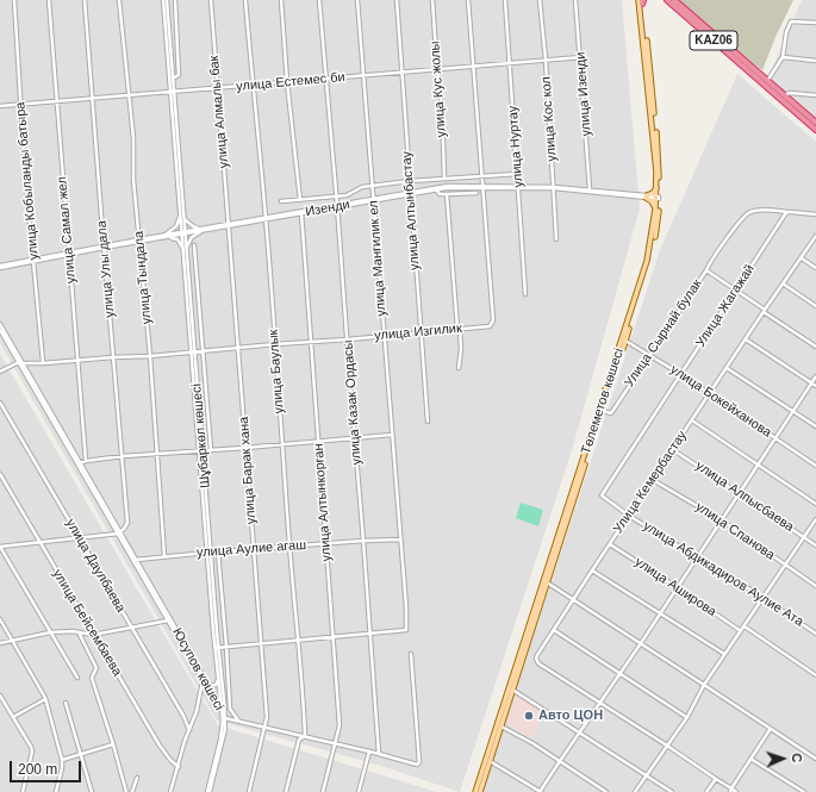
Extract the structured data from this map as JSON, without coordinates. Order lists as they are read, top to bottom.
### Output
{
  "streets": {
    "highway": ["KАZ06"],
    "main road": ["Төлеметов көшесі"],
    "street": [
      "улица Естемес би",
      "улица Кус жолы",
      "улица Изенди",
      "улица Алмалы бак",
      "улица Кос кол",
      "улица Нуртау",
      "улица Кобыланды батыра",
      "Изенди",
      "улица Алтынбастау",
      "улица Самал жел",
      "улица Мангилик ел",
      "улица Улы дала",
      "улица Тындала",
      "Улица Жагажай",
      "улица Изгилик",
      "Улица Сырнай булак",
      "улица Баулык",
      "улица Бокейханова",
      "улица Казак Ордасы",
      "Шұбаркөл көшесі",
      "улица Барак хана",
      "Улица Кемербастау",
      "улица Алпысбаева",
      "улица Алтынкорган",
      "улица Спанова",
      "улица Аулие агаш",
      "улица Даулбаева",
      "улица Абдикадиров Аулие Ата",
      "улица Аширова",
      "улица Бейсембаева",
      "Юсупов көшесі"
    ]
  },
  "crossings": [
    ["улица Естемес би", "улица Кус жолы"],
    ["улица Естемес би", "улица Изенди"],
    ["улица Естемес би", "улица Алмалы бак"],
    ["улица Естемес би", "улица Кос кол"],
    ["улица Естемес би", "улица Нуртау"],
    ["улица Естемес би", "улица Кобыланды батыра"],
    ["улица Естемес би", "улица Алтынбастау"],
    ["улица Естемес би", "улица Самал жел"],
    ["улица Естемес би", "улица Мангилик ел"],
    ["улица Естемес би", "улица Улы дала"],
    ["улица Естемес би", "улица Тындала"],
    ["улица Естемес би", "улица Изгилик"],
    ["улица Естемес би", "улица Баулык"],
    ["улица Естемес би", "улица Казак Ордасы"],
    ["улица Естемес би", "Шұбаркөл көшесі"],
    ["улица Изенди", "Изенди"],
    ["улица Алмалы бак", "Изенди"],
    ["улица Алмалы бак", "улица Барак хана"],
    ["улица Кос кол", "Изенди"],
    ["улица Нуртау", "Изенди"],
    ["улица Кобыланды батыра", "Изенди"],
    ["улица Кобыланды батыра", "улица Изгилик"],
    ["Изенди", "улица Алтынбастау"],
    ["Изенди", "улица Самал жел"],
    ["Изенди", "улица Мангилик ел"],
    ["Изенди", "улица Улы дала"],
    ["Изенди", "улица Тындала"],
    ["Изенди", "улица Изгилик"],
    ["Изенди", "улица Баулык"],
    ["Изенди", "Төлеметов көшесі"],
    ["Изенди", "улица Казак Ордасы"],
    ["Изенди", "Шұбаркөл көшесі"],
    ["Изенди", "улица Барак хана"],
    ["Изенди", "улица Алтынкорган"],
    ["улица Алтынбастау", "улица Изгилик"],
    ["улица Самал жел", "улица Изгилик"],
    ["улица Мангилик ел", "улица Изгилик"],
    ["улица Мангилик ел", "улица Казак Ордасы"],
    ["улица Мангилик ел", "улица Аулие агаш"],
    ["улица Улы дала", "улица Изгилик"],
    ["улица Улы дала", "Юсупов көшесі"],
    ["улица Тындала", "улица Изгилик"],
    ["улица Тындала", "улица Аулие агаш"],
    ["Улица Жагажай", "Улица Сырнай булак"],
    ["Улица Жагажай", "улица Бокейханова"],
    ["Улица Жагажай", "Улица Кемербастау"],
    ["Улица Жагажай", "улица Абдикадиров Аулие Ата"],
    ["улица Изгилик", "улица Баулык"],
    ["улица Изгилик", "улица Казак Ордасы"],
    ["улица Изгилик", "Шұбаркөл көшесі"],
    ["улица Изгилик", "улица Барак хана"],
    ["улица Изгилик", "улица Алтынкорган"],
    ["улица Изгилик", "Юсупов көшесі"],
    ["Улица Сырнай булак", "Төлеметов көшесі"],
    ["Улица Сырнай булак", "улица Бокейханова"],
    ["улица Баулык", "улица Аулие агаш"],
    ["Төлеметов көшесі", "улица Бокейханова"],
    ["улица Бокейханова", "Улица Кемербастау"],
    ["улица Казак Ордасы", "улица Аулие агаш"],
    ["Шұбаркөл көшесі", "улица Аулие агаш"],
    ["улица Барак хана", "улица Аулие агаш"],
    ["Улица Кемербастау", "улица Алпысбаева"],
    ["Улица Кемербастау", "улица Спанова"],
    ["Улица Кемербастау", "улица Абдикадиров Аулие Ата"],
    ["Улица Кемербастау", "улица Аширова"],
    ["улица Алтынкорган", "улица Аулие агаш"],
    ["улица Аулие агаш", "Юсупов көшесі"]
  ],
  "places": ["Авто ЦОН"],
  "scale_bar": "200 m",
  "north": "right"
}
